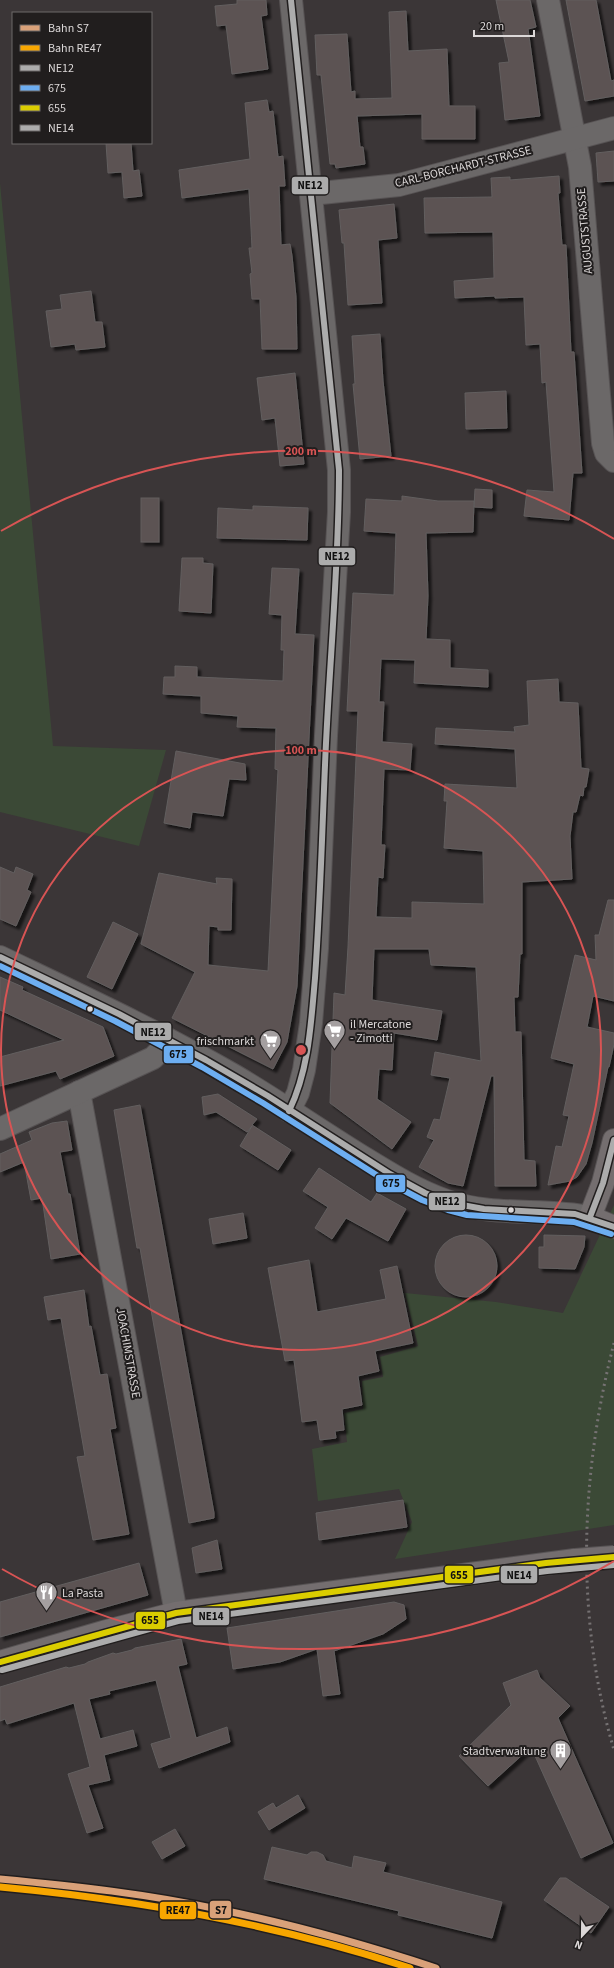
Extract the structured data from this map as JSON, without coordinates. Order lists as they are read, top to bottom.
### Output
{
  "streets": {
    "street": ["CARL-BORCHARDT-STRASSE", "AUGUSTSTRASSE", "JOACHIMSTRASSE"]
  },
  "crossings": [
    ["CARL-BORCHARDT-STRASSE", "AUGUSTSTRASSE"]
  ],
  "places": {
    "supermarket": ["il Mercatone - Zimotti", "frischmarkt"],
    "restaurant": ["La Pasta"],
    "building": ["Stadtverwaltung"]
  },
  "lines": [
    "transit line NE12",
    "transit line 675",
    "transit line 655",
    "transit line NE14",
    "rail line S7",
    "rail line RE47"
  ],
  "legend": [
    "Bahn S7",
    "Bahn RE47",
    "NE12",
    "675",
    "655",
    "NE14"
  ],
  "scale_bar": "20 m",
  "north": "bottom",
  "rings": ["200 m", "100 m"]
}
